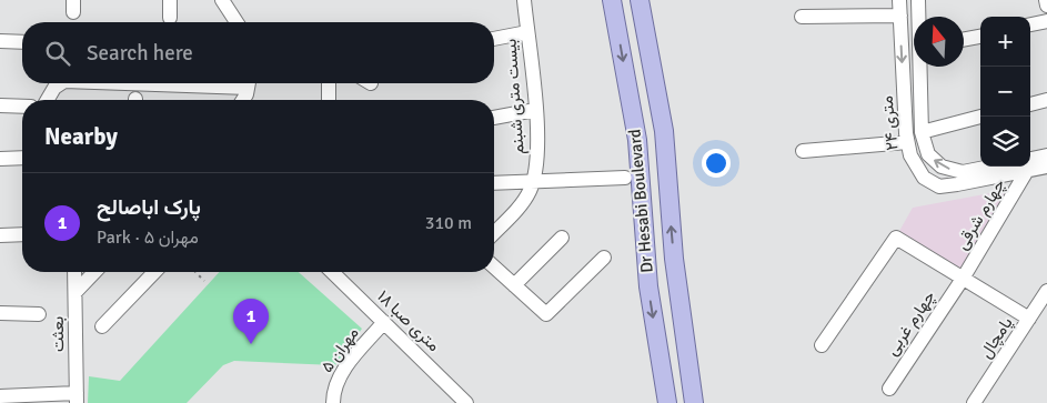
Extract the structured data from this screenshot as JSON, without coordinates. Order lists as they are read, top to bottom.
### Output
{
  "streets": {
    "main road": ["Dr Hesabi Boulevard"],
    "street": [
      "بیست متری شبنم",
      "۲۴ متری",
      "چهارم شرقی",
      "متری صبا ۱۸",
      "چهارم غربی",
      "بعثت",
      "پامچال",
      "مهران ۵"
    ]
  },
  "crossings": [
    ["چهارم شرقی", "چهارم غربی"],
    ["متری صبا ۱۸", "مهران ۵"]
  ],
  "north": "top",
  "page": {
    "map_buttons": ["+", "−"],
    "search": "Search here",
    "heading": "Nearby",
    "list": [
      {
        "mark": "1",
        "name": "پارک اباصالح",
        "note": "Park · مهران ۵",
        "value": "310 m"
      }
    ],
    "pins": "1"
  }
}
